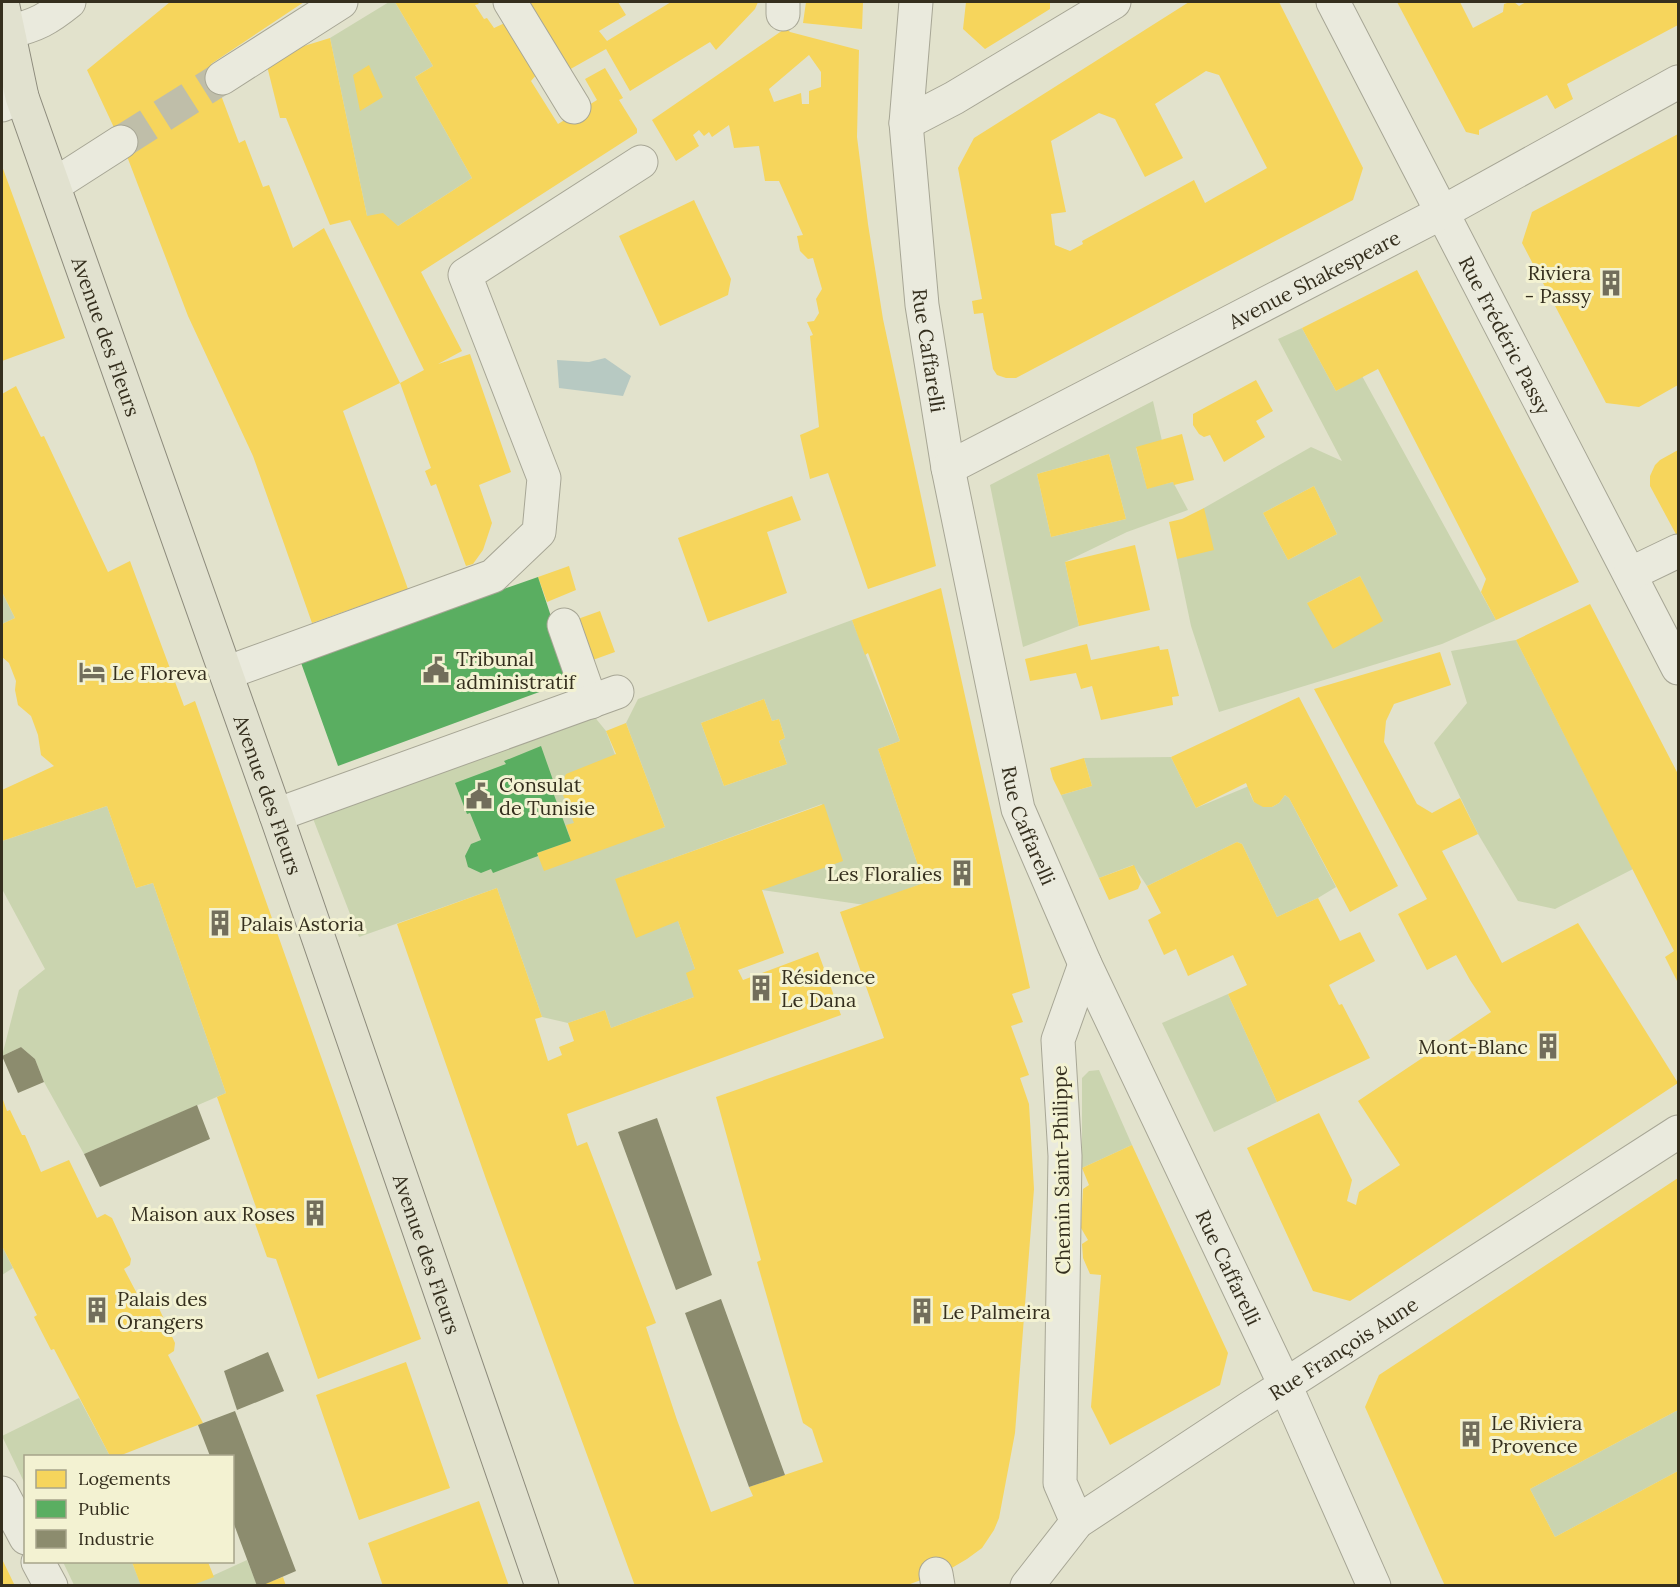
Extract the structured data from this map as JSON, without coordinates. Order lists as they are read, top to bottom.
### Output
{
  "streets": {
    "main road": ["Avenue des Fleurs"],
    "street": [
      "Avenue Shakespeare",
      "Rue Frédéric Passy",
      "Rue Caffarelli",
      "Chemin Saint-Philippe",
      "Rue François Aune"
    ]
  },
  "crossings": [
    ["Avenue Shakespeare", "Rue Frédéric Passy"],
    ["Avenue Shakespeare", "Rue Caffarelli"],
    ["Rue Caffarelli", "Chemin Saint-Philippe"],
    ["Rue Caffarelli", "Rue François Aune"],
    ["Chemin Saint-Philippe", "Rue François Aune"]
  ],
  "places": {
    "building": [
      "Riviera - Passy",
      "Les Floralies",
      "Palais Astoria",
      "Résidence Le Dana",
      "Mont-Blanc",
      "Maison aux Roses",
      "Palais des Orangers",
      "Le Palmeira",
      "Le Riviera Provence"
    ],
    "public building": ["Tribunal administratif", "Consulat de Tunisie"],
    "hotel": ["Le Floreva"]
  },
  "legend": ["Logements", "Public", "Industrie"]
}
